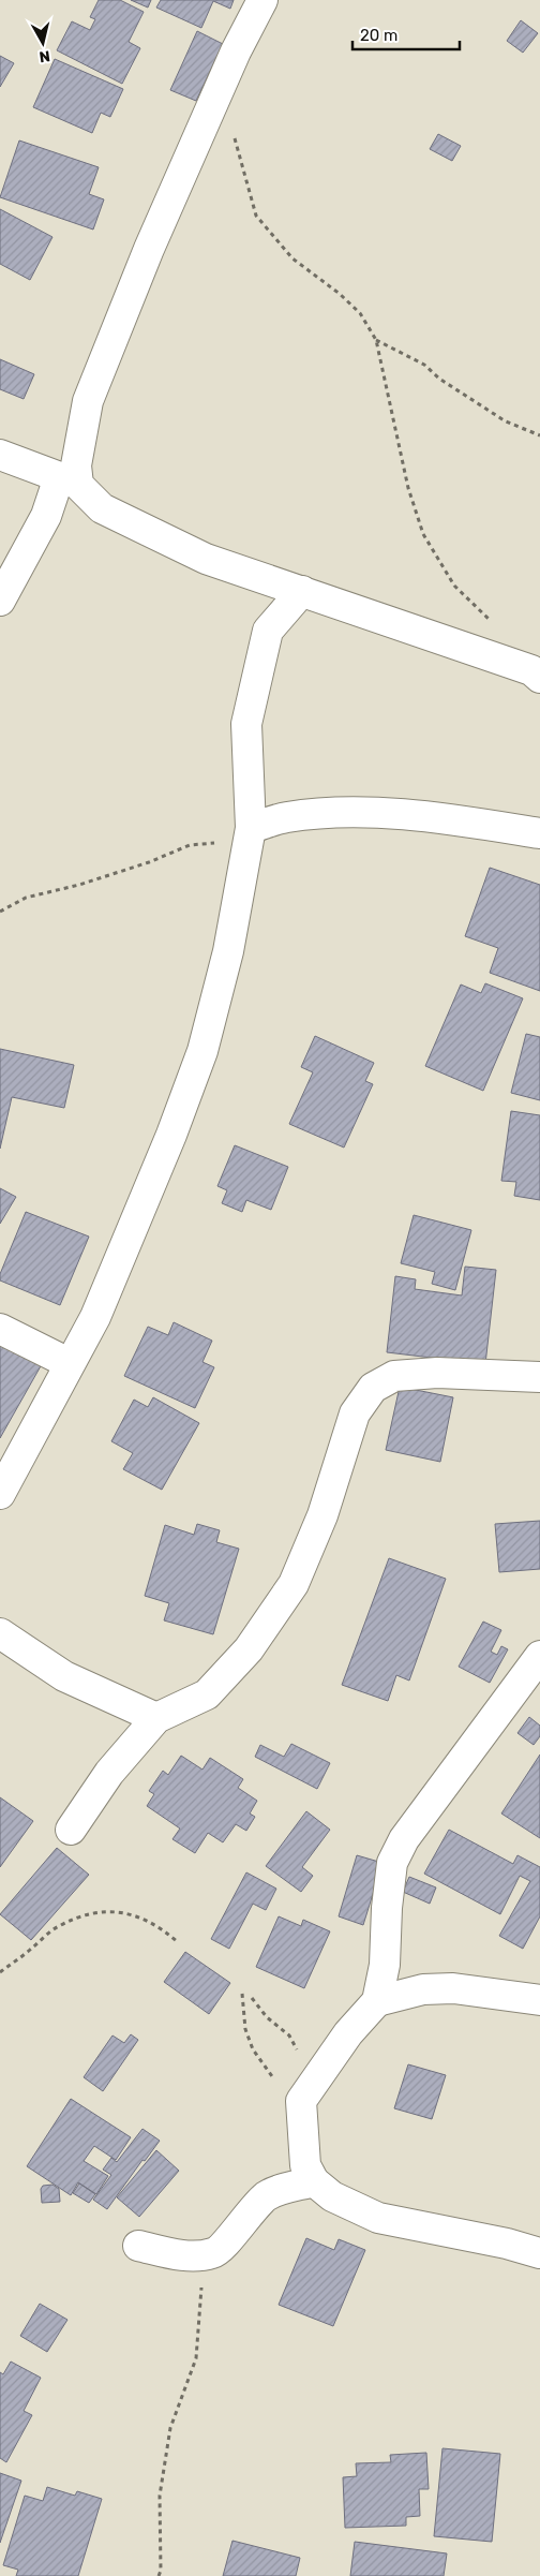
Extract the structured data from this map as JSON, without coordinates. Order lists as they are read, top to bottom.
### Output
{
  "scale_bar": "20 m",
  "north": "bottom"
}
